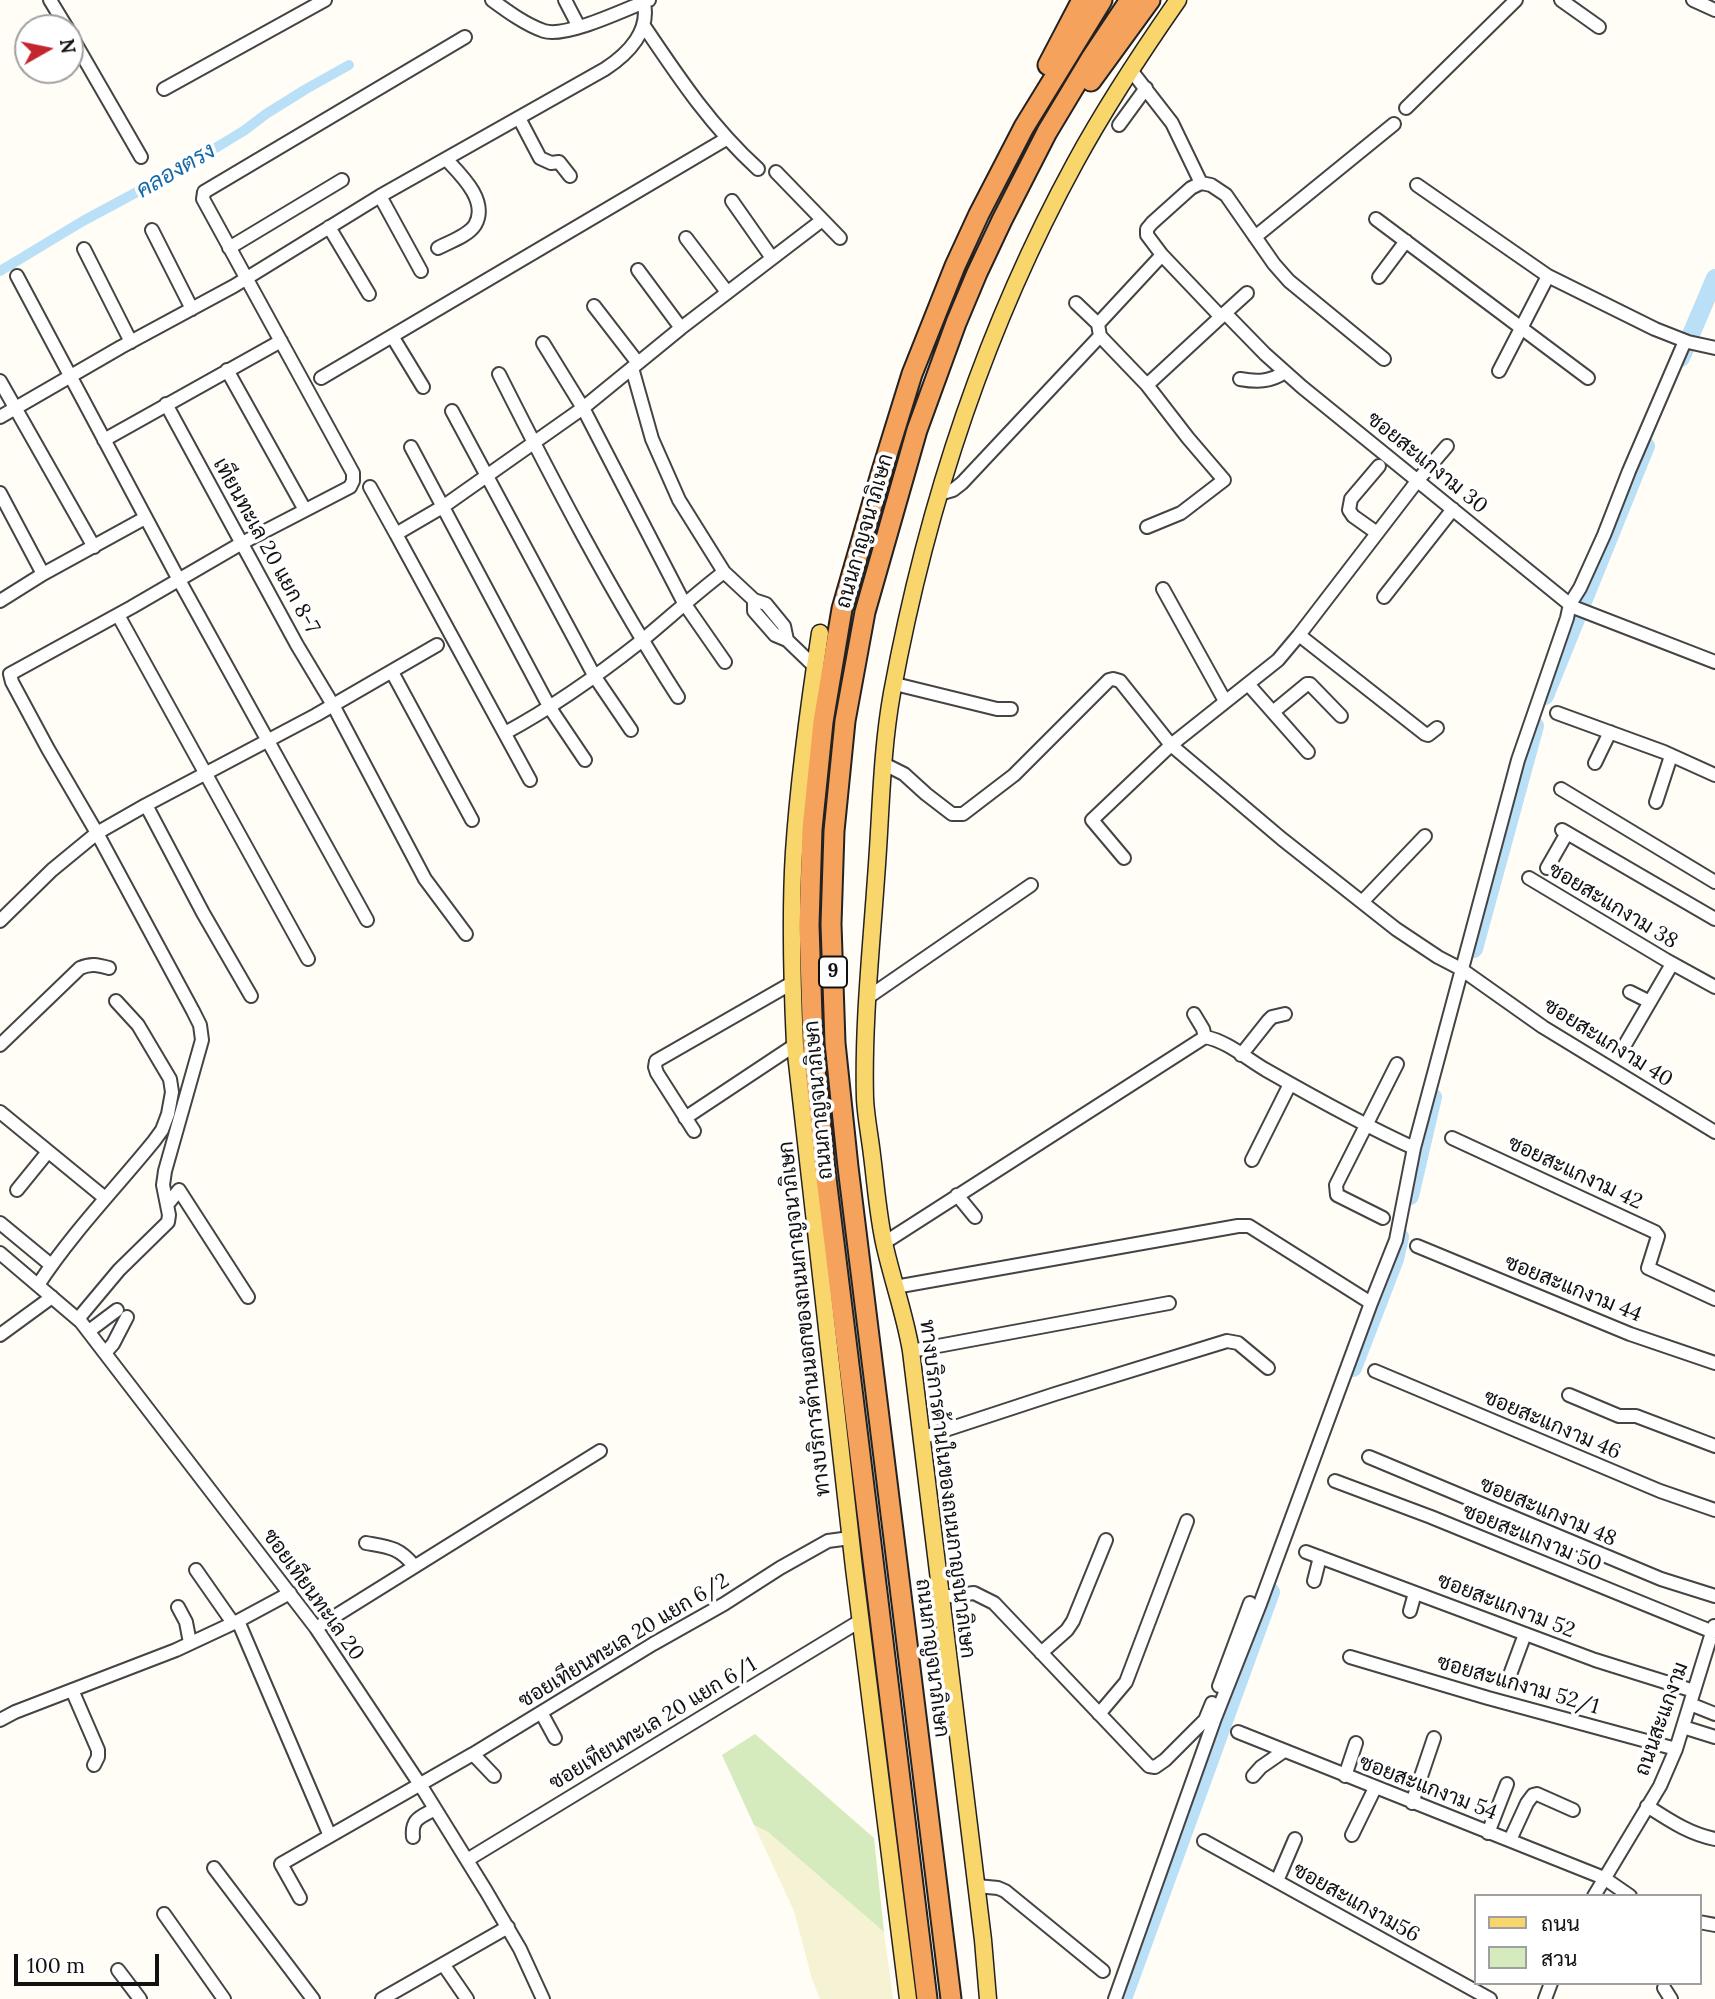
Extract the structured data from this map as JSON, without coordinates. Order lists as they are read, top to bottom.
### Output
{
  "streets": {
    "highway": ["ถนนกาญจนาภิเษก", "9"],
    "main road": ["ทางบริการด้านนอกของถนนกาญจนาภิเษก", "ทางบริการด้านในของถนนกาญจนาภิเษก"],
    "street": [
      "ซอยสะแกงาม 30",
      "เทียนทะเล 20 แยก 8-7",
      "ซอยสะแกงาม 38",
      "ซอยสะแกงาม 40",
      "ซอยสะแกงาม 42",
      "ซอยสะแกงาม 44",
      "ซอยสะแกงาม 46",
      "ซอยสะแกงาม 48",
      "ซอยสะแกงาม 50",
      "ซอยเทียนทะเล 20",
      "ซอยสะแกงาม 52",
      "ซอยเทียนทะเล 20 แยก 6/2",
      "ซอยสะแกงาม 52/1",
      "ถนนสะแกงาม",
      "ซอยเทียนทะเล 20 แยก 6/1",
      "ซอยสะแกงาม 54",
      "ซอยสะแกงาม56"
    ]
  },
  "crossings": [
    ["ซอยสะแกงาม 40", "ทางบริการด้านในของถนนกาญจนาภิเษก"],
    ["ทางบริการด้านนอกของถนนกาญจนาภิเษก", "ซอยเทียนทะเล 20 แยก 6/2"],
    ["ทางบริการด้านนอกของถนนกาญจนาภิเษก", "ซอยเทียนทะเล 20 แยก 6/1"],
    ["ซอยสะแกงาม 50", "ถนนสะแกงาม"],
    ["ซอยเทียนทะเล 20", "ซอยเทียนทะเล 20 แยก 6/2"],
    ["ซอยเทียนทะเล 20", "ซอยเทียนทะเล 20 แยก 6/1"],
    ["ซอยสะแกงาม 52", "ถนนสะแกงาม"],
    ["ซอยสะแกงาม 52/1", "ถนนสะแกงาม"],
    ["ถนนสะแกงาม", "ซอยสะแกงาม 54"]
  ],
  "water": ["คลองตรง"],
  "legend": ["ถนน", "สวน"],
  "scale_bar": "100 m",
  "north": "right"
}
